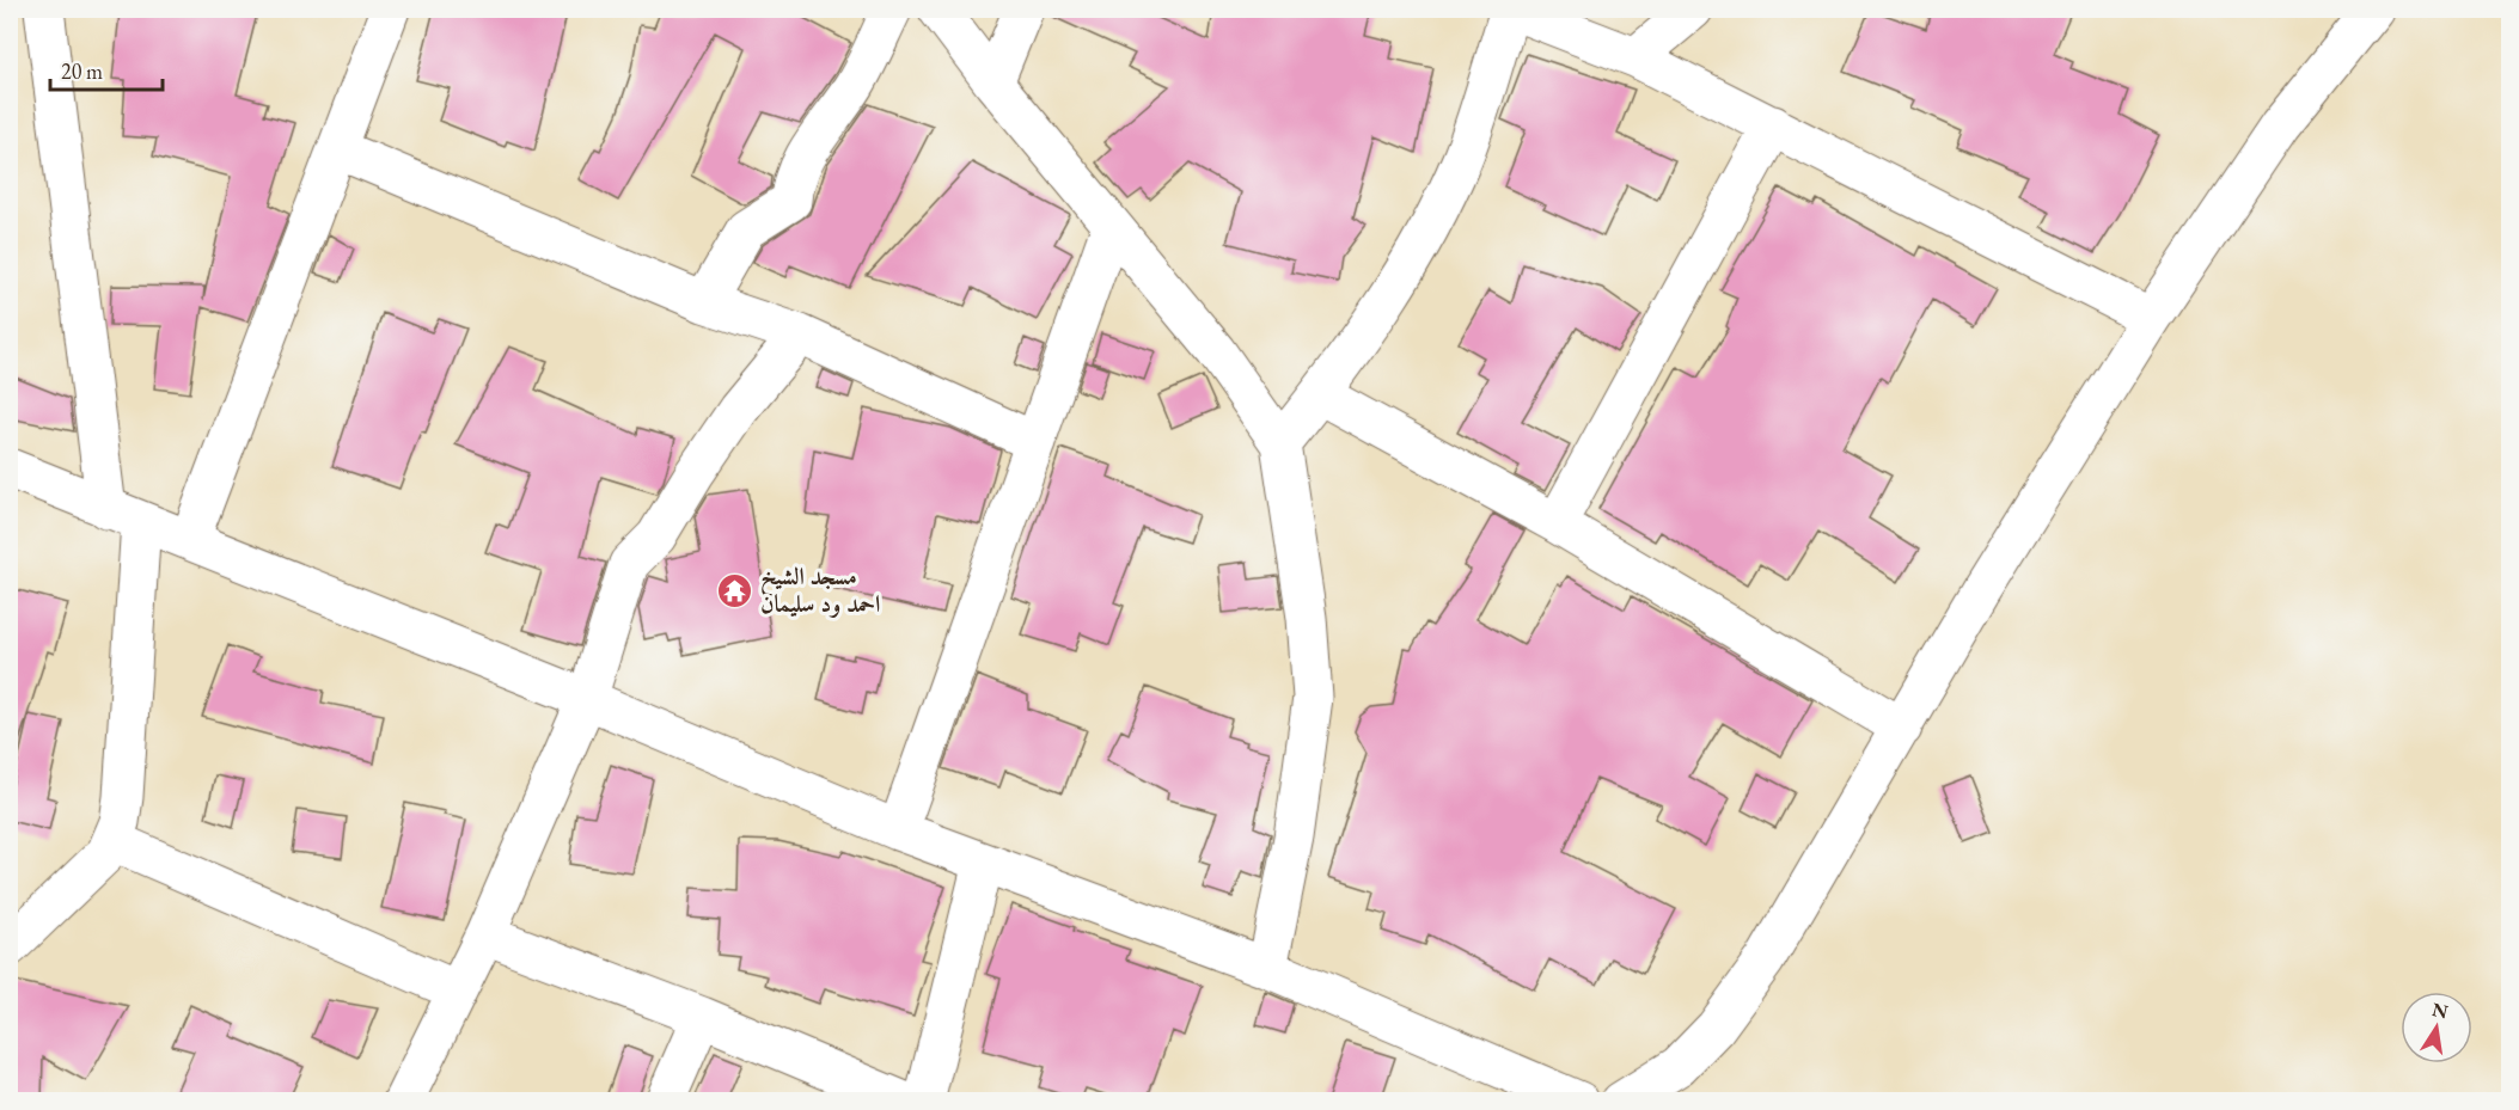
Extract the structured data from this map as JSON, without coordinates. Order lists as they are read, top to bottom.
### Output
{
  "places": {
    "temple": ["مسجد الشيخ احمد ود سليمان"]
  },
  "scale_bar": "20 m",
  "north": "top"
}
